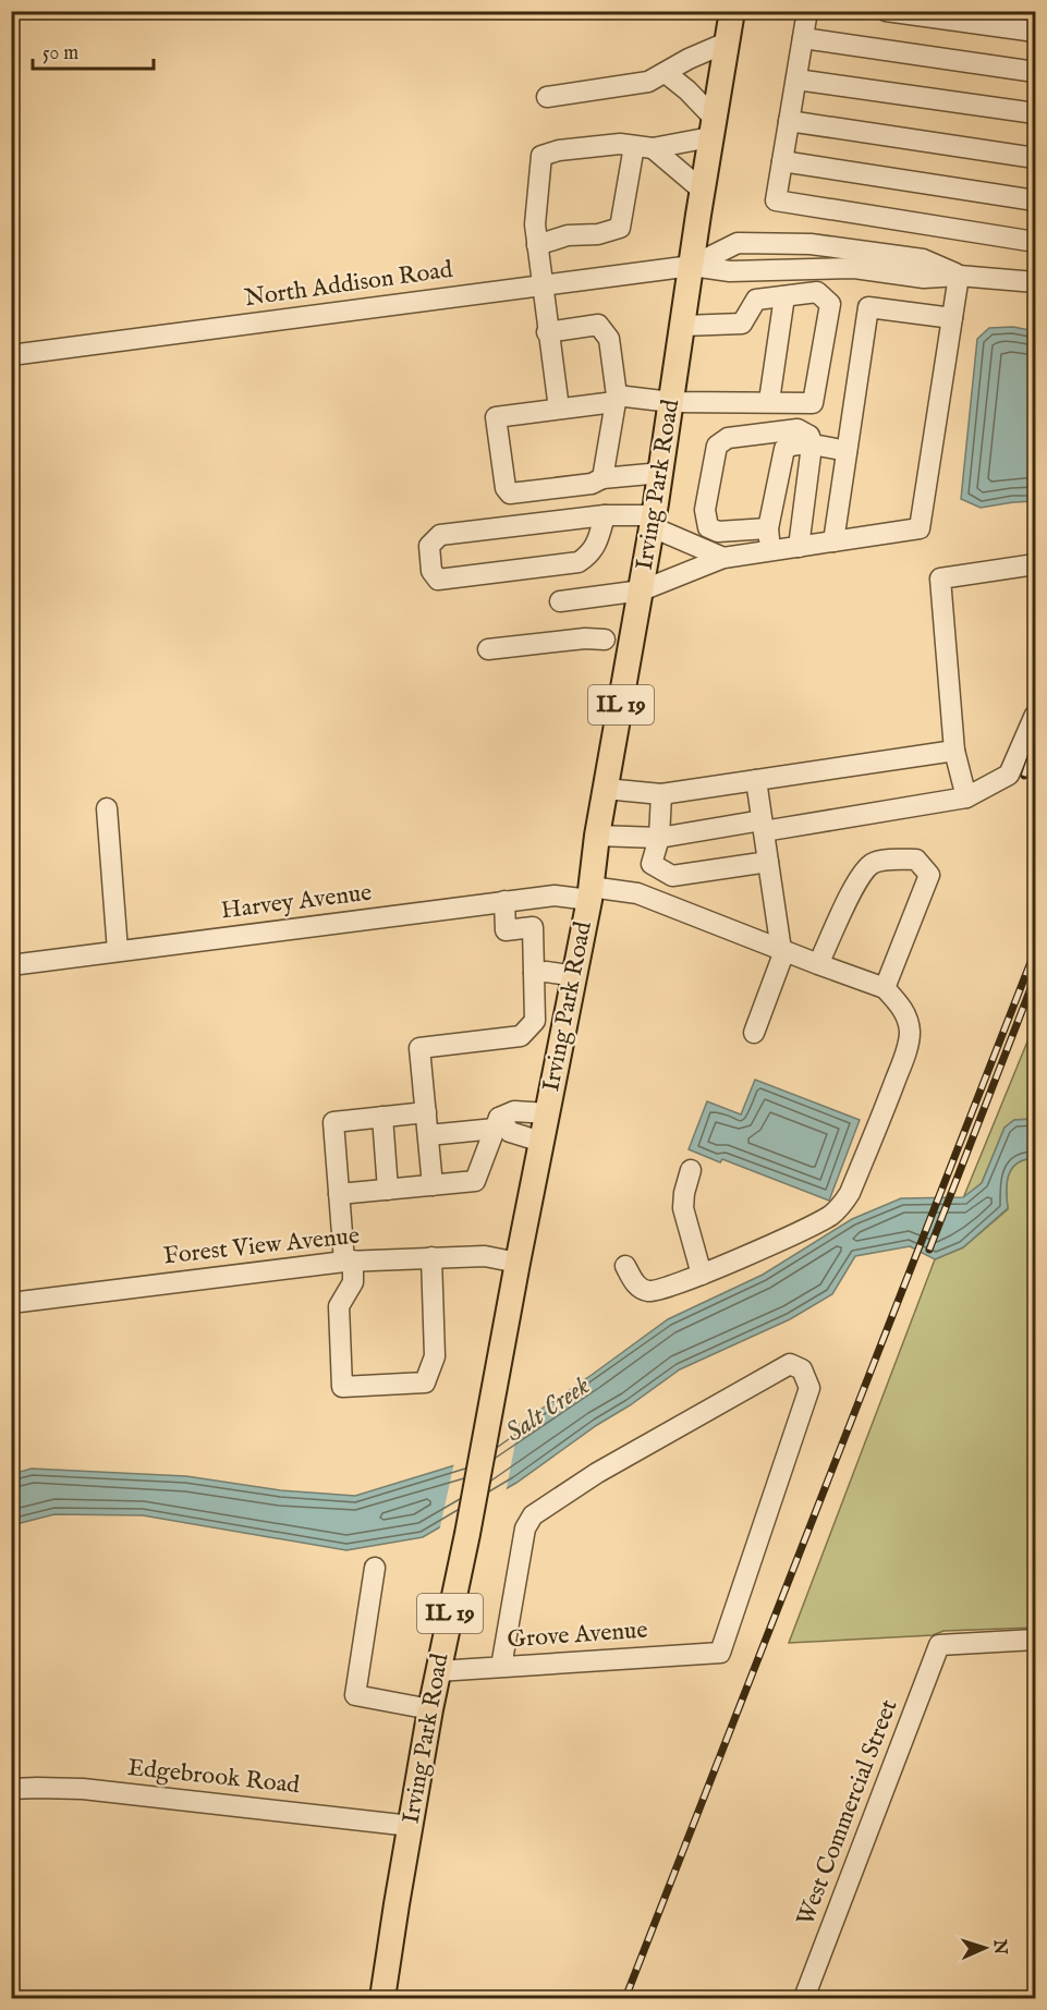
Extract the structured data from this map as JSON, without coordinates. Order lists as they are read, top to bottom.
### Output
{
  "streets": {
    "main road": ["Irving Park Road", "IL 19"],
    "street": [
      "North Addison Road",
      "Harvey Avenue",
      "Forest View Avenue",
      "Grove Avenue",
      "Edgebrook Road",
      "West Commercial Street"
    ]
  },
  "crossings": [
    ["North Addison Road", "Irving Park Road"],
    ["Irving Park Road", "Harvey Avenue"],
    ["Irving Park Road", "Forest View Avenue"],
    ["Irving Park Road", "Grove Avenue"],
    ["Irving Park Road", "Edgebrook Road"]
  ],
  "water": ["Salt Creek"],
  "scale_bar": "50 m",
  "north": "right"
}
